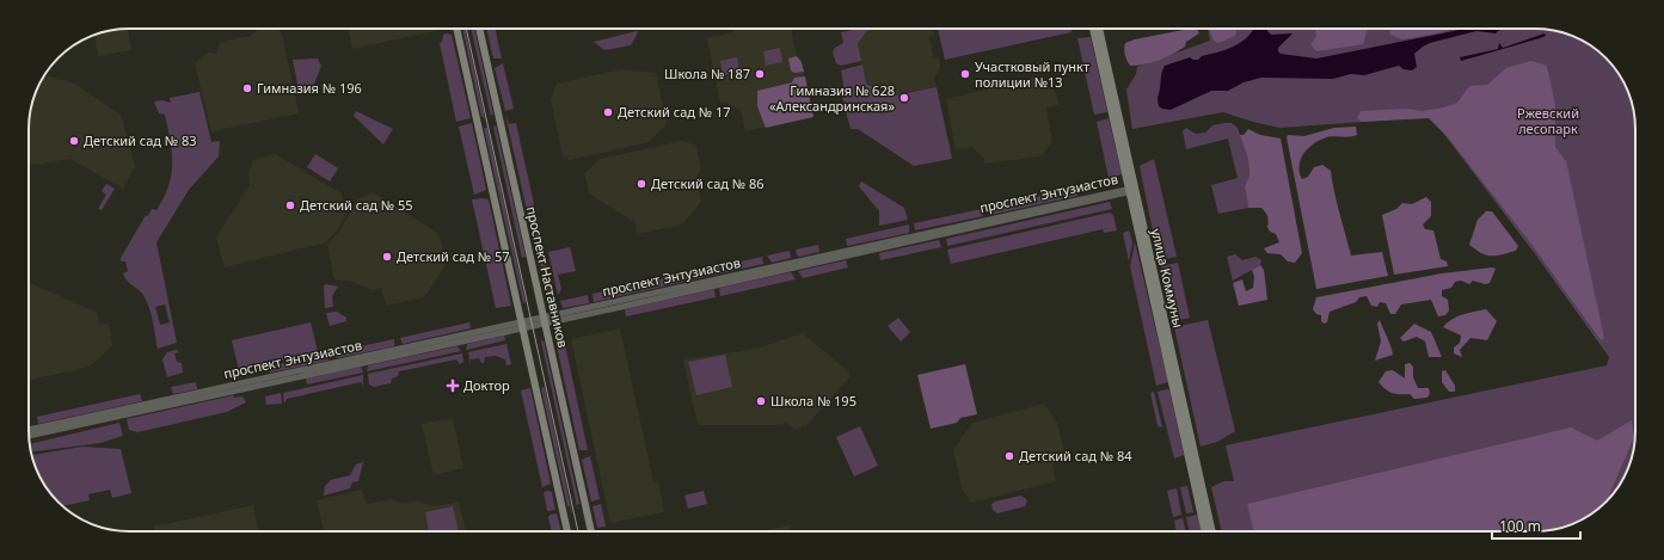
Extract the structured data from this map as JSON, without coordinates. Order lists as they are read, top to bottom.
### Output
{
  "streets": {
    "main road": ["проспект Наставников", "улица Коммуны"],
    "street": ["проспект Энтузиастов"]
  },
  "crossings": [
    ["проспект Энтузиастов", "проспект Наставников"],
    ["проспект Энтузиастов", "улица Коммуны"]
  ],
  "parks": ["Ржевский лесопарк"],
  "places": {
    "other": [
      "Школа № 187",
      "Участковый пункт полиции №13",
      "Гимназия № 196",
      "Гимназия № 628 «Александринская»",
      "Детский сад № 17",
      "Детский сад № 83",
      "Детский сад № 86",
      "Детский сад № 55",
      "Детский сад № 57",
      "Школа № 195",
      "Детский сад № 84"
    ],
    "health": ["Доктор"]
  },
  "scale_bar": "100 m"
}
